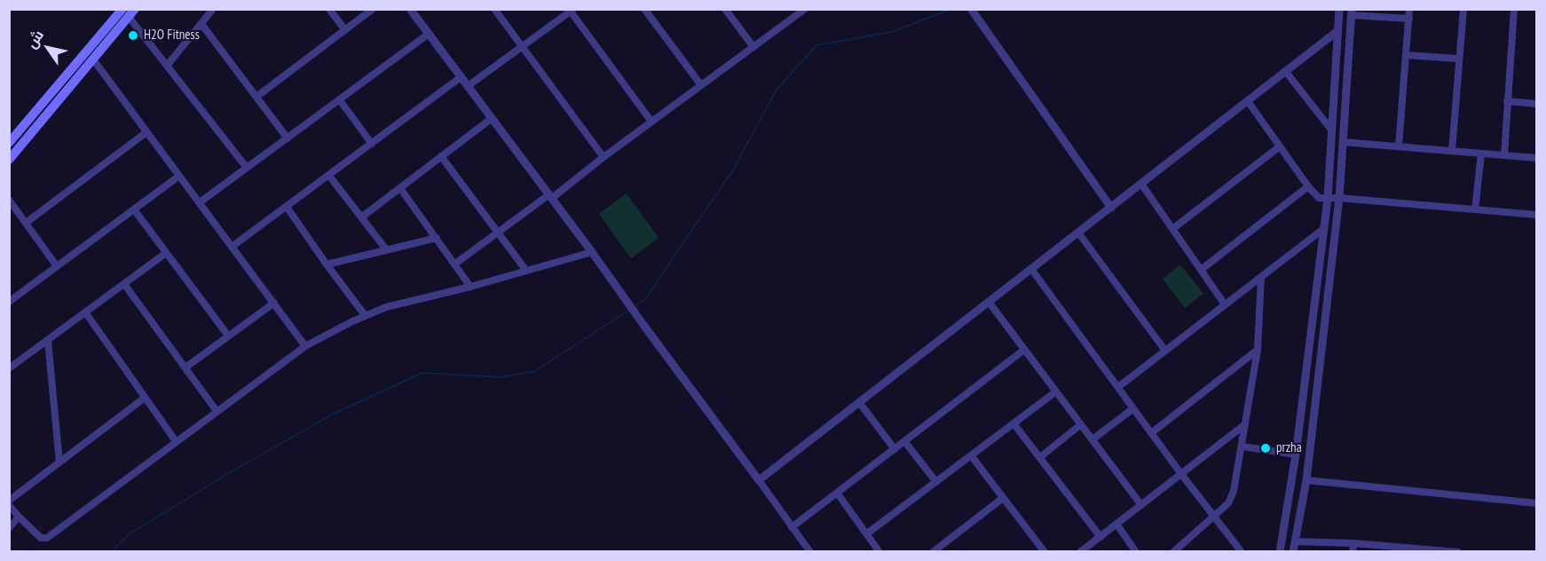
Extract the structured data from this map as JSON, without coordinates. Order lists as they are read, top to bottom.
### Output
{
  "places": ["H2O Fitness", "przha"],
  "north": "top left"
}
